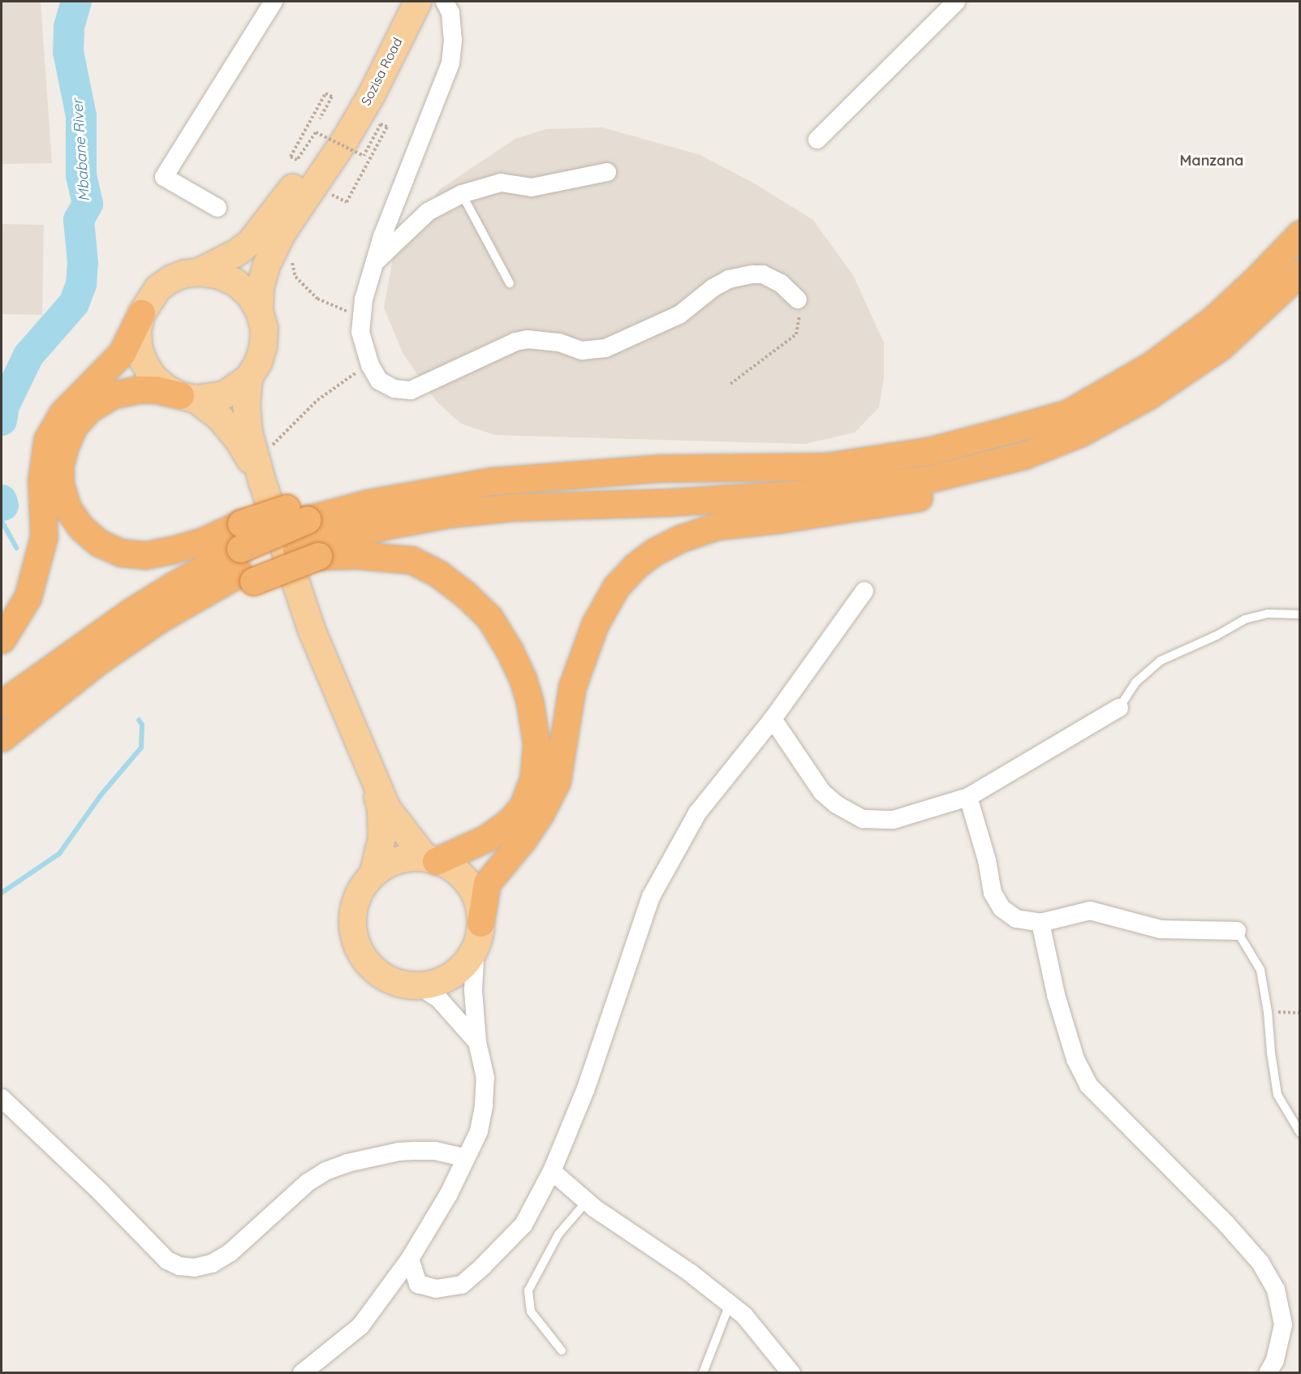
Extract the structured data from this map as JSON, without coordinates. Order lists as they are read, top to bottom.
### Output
{
  "streets": {
    "main road": ["Sozisa Road"]
  },
  "districts": ["Manzana"],
  "water": ["Mbabane River"]
}
